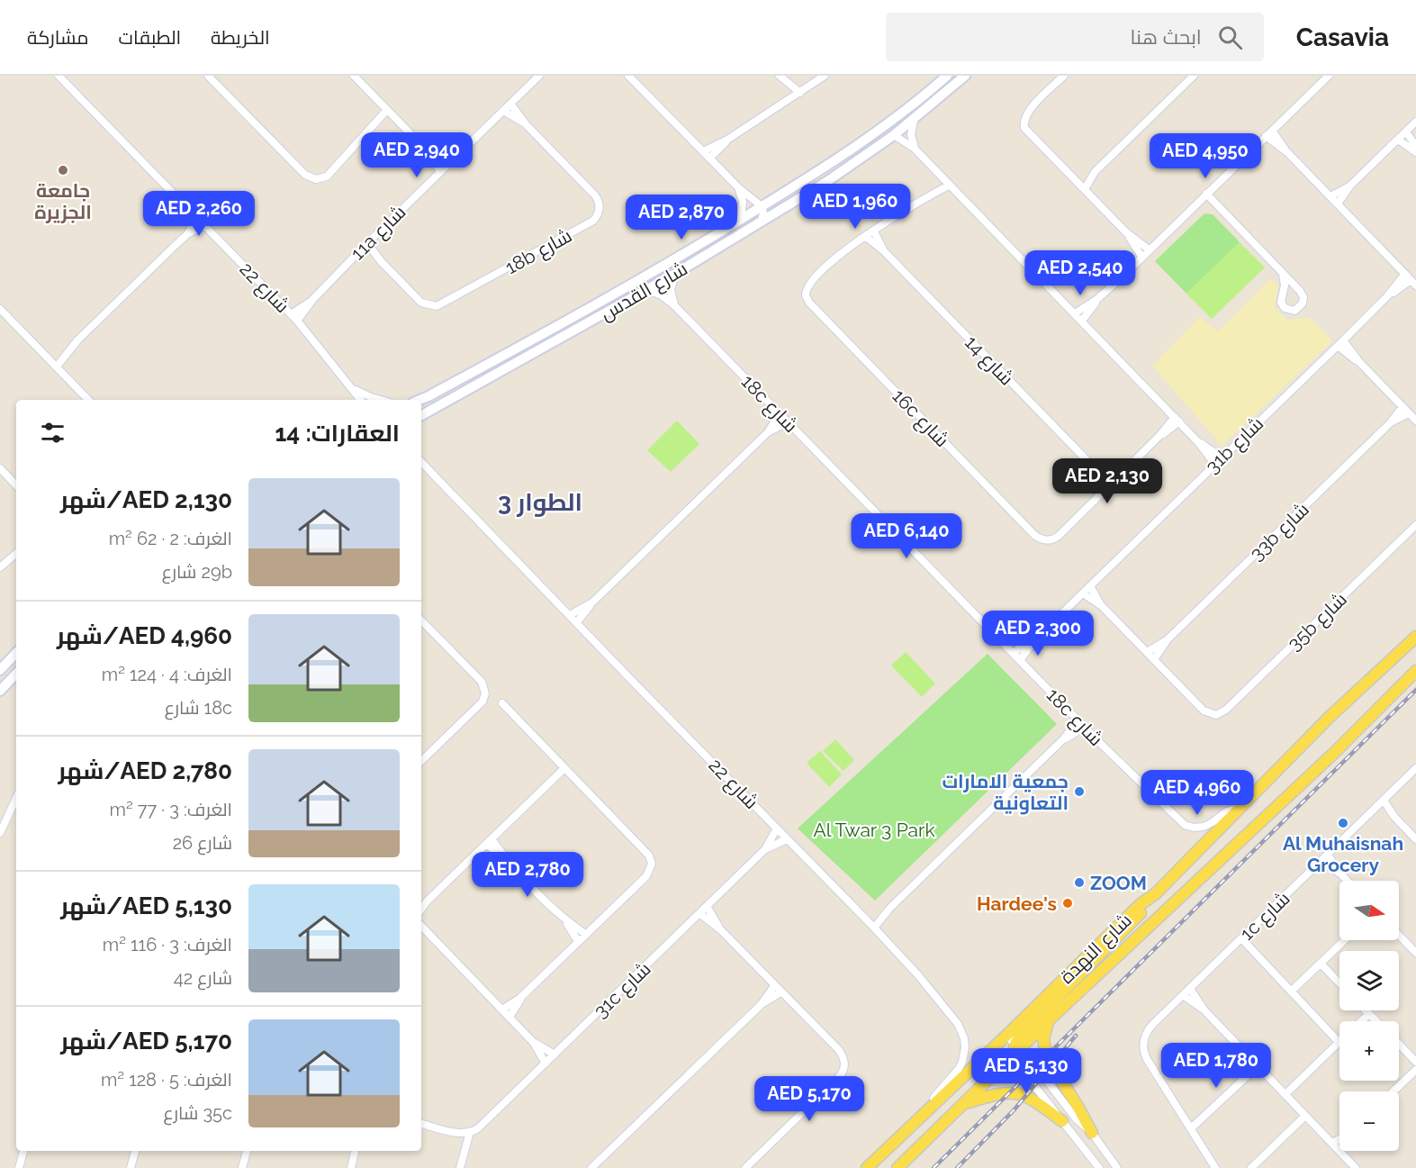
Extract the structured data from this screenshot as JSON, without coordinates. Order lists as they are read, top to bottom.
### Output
{
  "streets": {
    "main road": ["شارع القدس", "شارع النهدة"],
    "street": [
      "11a شارع",
      "18b شارع",
      "شارع 22",
      "شارع 14",
      "18c شارع",
      "16c شارع",
      "31b شارع",
      "33b شارع",
      "35b شارع",
      "1c شارع",
      "31c شارع"
    ]
  },
  "crossings": [
    ["11a شارع", "18b شارع"],
    ["11a شارع", "شارع 22"],
    ["شارع 22", "شارع النهدة"],
    ["شارع 22", "31c شارع"],
    ["شارع القدس", "18c شارع"],
    ["شارع 14", "16c شارع"],
    ["18c شارع", "31b شارع"],
    ["18c شارع", "شارع النهدة"],
    ["33b شارع", "35b شارع"]
  ],
  "districts": ["الطوار 3"],
  "parks": ["Al Twar 3 Park"],
  "places": [
    "جامعة الجزيرة",
    "جمعية الامارات التعاونية",
    "Al Muhaisnah Grocery",
    "ZOOM",
    "Hardee's"
  ],
  "north": "right",
  "page": {
    "header": "Casavia",
    "search": "ابحث هنا",
    "nav": ["الخريطة", "الطبقات", "مشاركة"],
    "price": [
      "AED 2,940",
      "AED 4,950",
      "AED 1,960",
      "AED 2,260",
      "AED 2,870",
      "AED 2,540",
      "AED 2,130",
      "AED 6,140",
      "AED 2,300",
      "AED 4,960",
      "AED 2,780",
      "AED 1,780",
      "AED 5,130",
      "AED 5,170"
    ],
    "heading": "العقارات: 14",
    "list": [
      {
        "name": "AED 2,130/شهر",
        "note": "الغرف: 2 · 62 m² · 29b شارع"
      },
      {
        "name": "AED 4,960/شهر",
        "note": "الغرف: 4 · 124 m² · 18c شارع"
      },
      {
        "name": "AED 2,780/شهر",
        "note": "الغرف: 3 · 77 m² · شارع 26"
      },
      {
        "name": "AED 5,130/شهر",
        "note": "الغرف: 3 · 116 m² · شارع 42"
      },
      {
        "name": "AED 5,170/شهر",
        "note": "الغرف: 5 · 128 m² · 35c شارع"
      }
    ],
    "map_buttons": ["+", "−"]
  }
}
